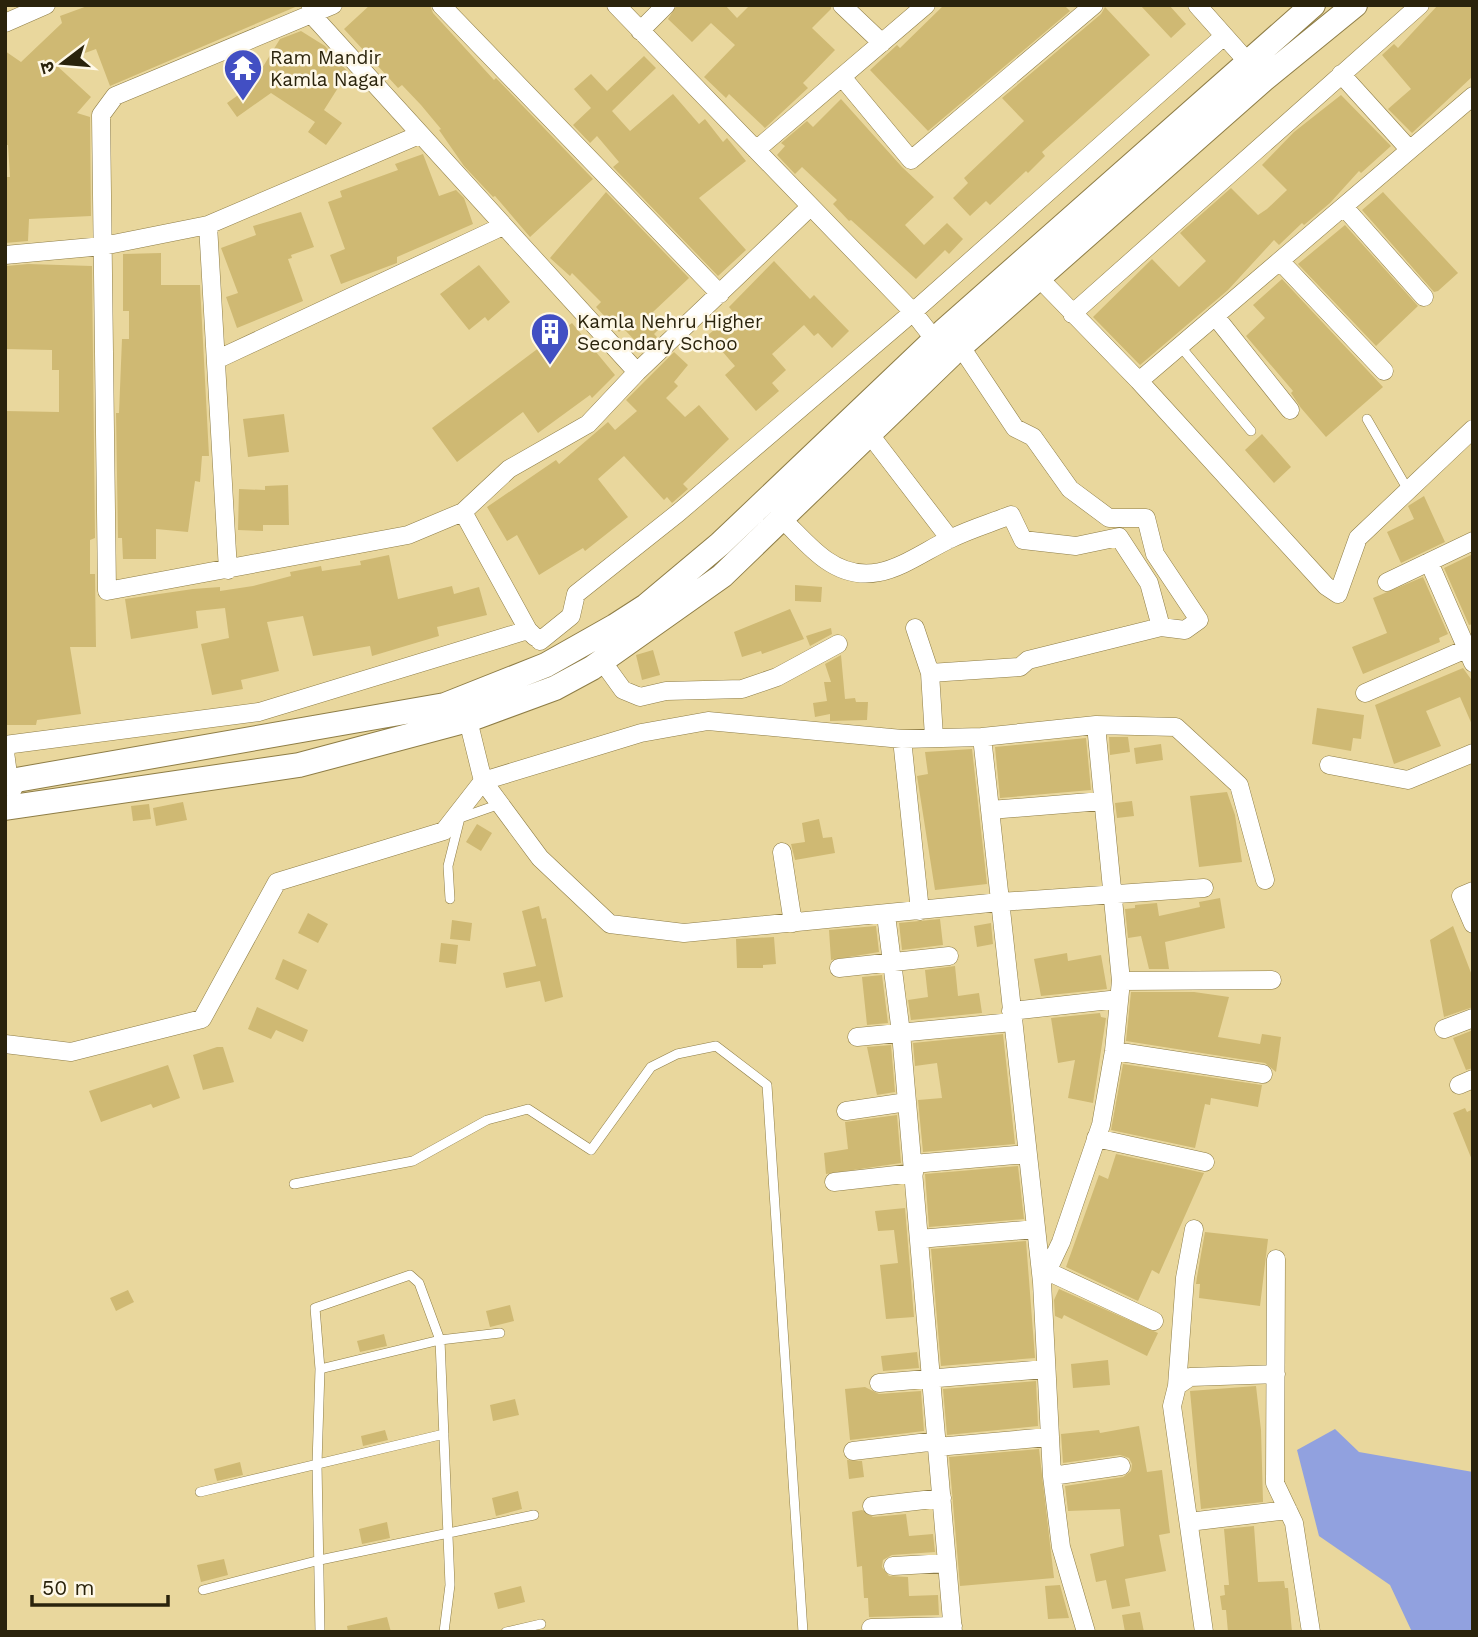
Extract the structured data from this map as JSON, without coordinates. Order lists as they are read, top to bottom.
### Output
{
  "places": {
    "temple": ["Ram Mandir Kamla Nagar"],
    "building": ["Kamla Nehru Higher Secondary Schoo"]
  },
  "scale_bar": "50 m",
  "north": "left"
}
